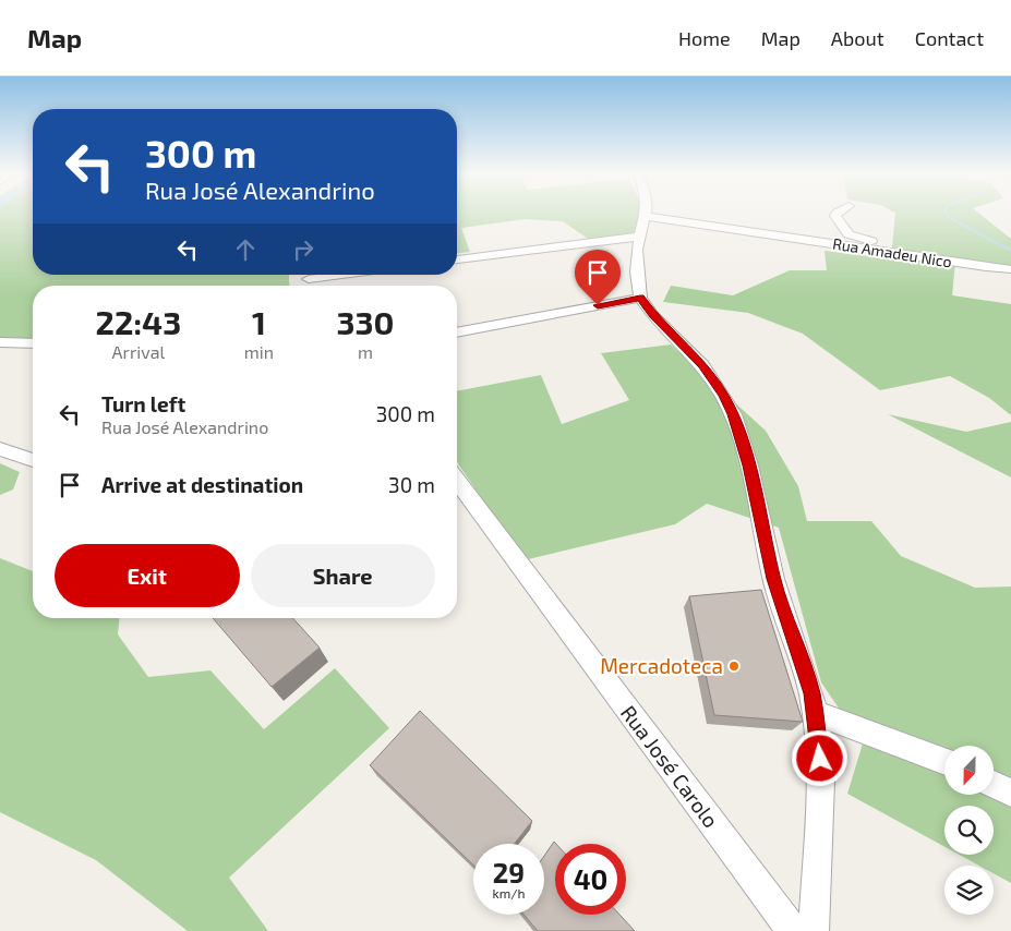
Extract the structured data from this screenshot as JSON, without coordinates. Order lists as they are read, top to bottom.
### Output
{
  "streets": {
    "street": ["Rua Amadeu Nico", "Rua José Carolo"]
  },
  "places": ["Mercadoteca"],
  "north": "bottom",
  "page": {
    "header": "Map",
    "nav": [
      "Home",
      "Map",
      "About",
      "Contact"
    ],
    "turn": ["300 m", "Rua José Alexandrino"],
    "eta": [
      "22:43",
      "Arrival",
      "1",
      "min",
      "330",
      "m"
    ],
    "list": [
      {
        "name": "Turn left",
        "note": "Rua José Alexandrino",
        "value": "300 m"
      },
      {
        "name": "Arrive at destination",
        "value": "30 m"
      }
    ],
    "buttons": ["Exit", "Share"],
    "speed": "29 km/h",
    "limit": "40"
  }
}
